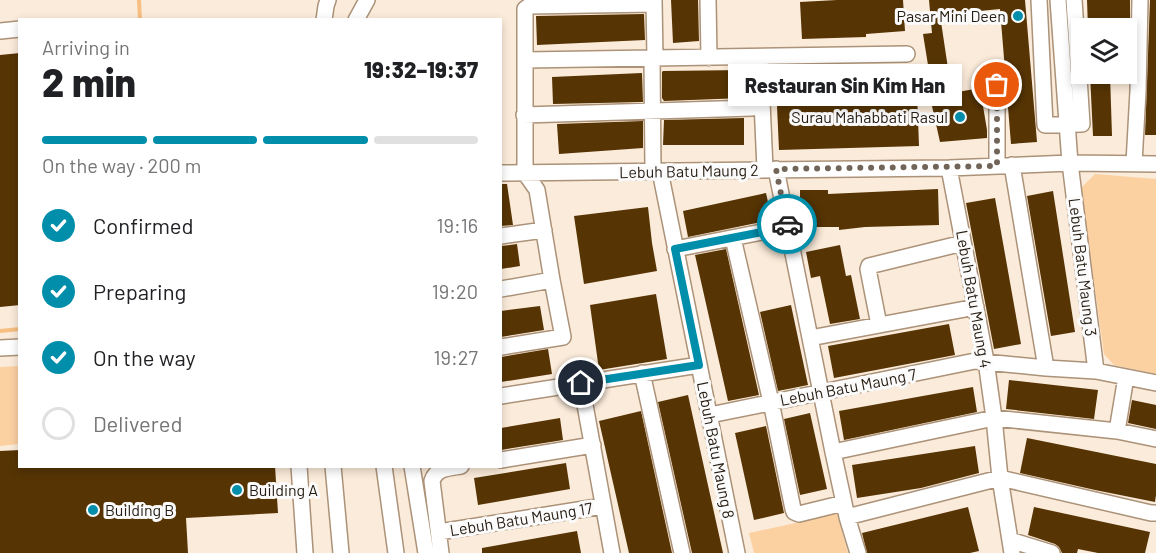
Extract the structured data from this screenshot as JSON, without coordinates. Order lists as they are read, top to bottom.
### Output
{
  "streets": {
    "street": [
      "Lebuh Batu Maung 2",
      "Lebuh Batu Maung 3",
      "Lebuh Batu Maung 4",
      "Lebuh Batu Maung 7",
      "Lebuh Batu Maung 8",
      "Lebuh Batu Maung 17"
    ]
  },
  "crossings": [
    ["Lebuh Batu Maung 2", "Lebuh Batu Maung 4"],
    ["Lebuh Batu Maung 2", "Lebuh Batu Maung 8"],
    ["Lebuh Batu Maung 4", "Lebuh Batu Maung 7"],
    ["Lebuh Batu Maung 7", "Lebuh Batu Maung 8"]
  ],
  "places": [
    "Pasar Mini Deen",
    "Restauran Sin Kim Han",
    "Surau Mahabbati Rasul",
    "Building A",
    "Building B"
  ],
  "page": {
    "heading": ["2 min", "Arriving in", "19:32–19:37"],
    "bubble": "Restauran Sin Kim Han",
    "bar": "On the way · 200 m",
    "list": [
      ["Confirmed", "19:16"],
      ["Preparing", "19:20"],
      ["On the way", "19:27"],
      "Delivered"
    ]
  }
}
